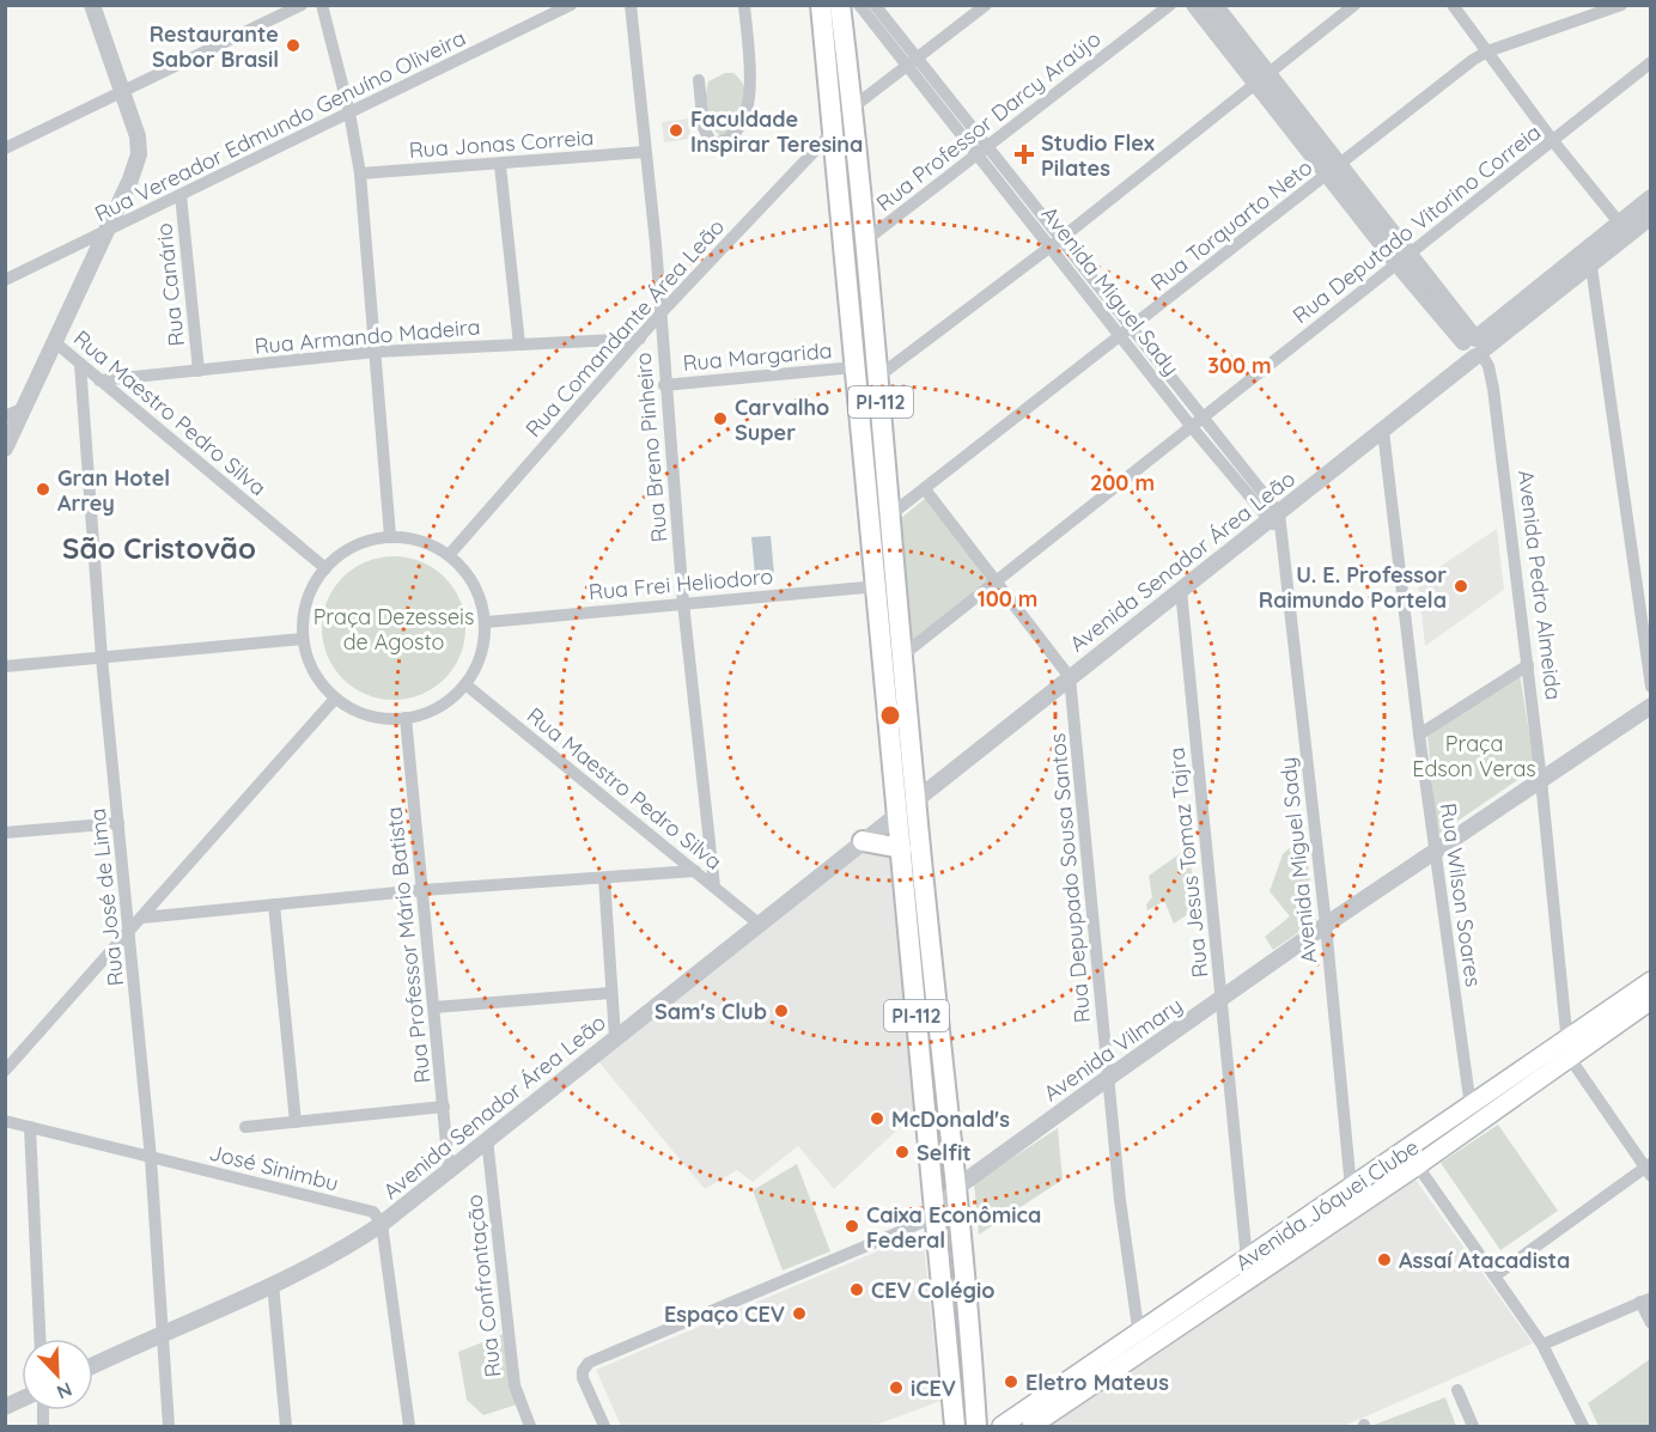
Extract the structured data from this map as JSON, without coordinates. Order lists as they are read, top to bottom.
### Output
{
  "streets": {
    "main road": ["PI-112", "Avenida Jóquei Clube"],
    "street": [
      "Rua Professor Darcy Araújo",
      "Rua Vereador Edmundo Genuíno Oliveira",
      "Rua Jonas Correia",
      "Rua Deputado Vitorino Correia",
      "Rua Torquarto Neto",
      "Rua Canário",
      "Avenida Miguel Sady",
      "Rua Comandante Área Leão",
      "Rua Armando Madeira",
      "Rua Margarida",
      "Rua Maestro Pedro Silva",
      "Rua Breno Pinheiro",
      "Avenida Senador Área Leão",
      "Rua Frei Heliodoro",
      "Avenida Pedro Almeida",
      "Rua Jesus Tomaz Tajra",
      "Rua Depupado Sousa Santos",
      "Rua Wilson Soares",
      "Rua José de Lima",
      "Rua Professor Mário Batista",
      "Avenida Vilmary",
      "José Sinimbu",
      "Rua Confrontação"
    ]
  },
  "crossings": [
    ["Rua Professor Darcy Araújo", "Avenida Miguel Sady"],
    ["Rua Professor Darcy Araújo", "PI-112"],
    ["Rua Vereador Edmundo Genuíno Oliveira", "Rua Canário"],
    ["Rua Jonas Correia", "Rua Breno Pinheiro"],
    ["Rua Deputado Vitorino Correia", "Avenida Miguel Sady"],
    ["Rua Deputado Vitorino Correia", "PI-112"],
    ["Rua Deputado Vitorino Correia", "Avenida Pedro Almeida"],
    ["Rua Torquarto Neto", "Avenida Miguel Sady"],
    ["Rua Torquarto Neto", "PI-112"],
    ["Rua Torquarto Neto", "Avenida Pedro Almeida"],
    ["Rua Canário", "Rua Armando Madeira"],
    ["Avenida Miguel Sady", "Avenida Senador Área Leão"],
    ["Avenida Miguel Sady", "Avenida Vilmary"],
    ["Avenida Miguel Sady", "Avenida Jóquei Clube"],
    ["Rua Comandante Área Leão", "Rua Armando Madeira"],
    ["Rua Comandante Área Leão", "PI-112"],
    ["Rua Comandante Área Leão", "Rua Maestro Pedro Silva"],
    ["Rua Comandante Área Leão", "Rua Breno Pinheiro"],
    ["Rua Comandante Área Leão", "Rua Frei Heliodoro"],
    ["Rua Comandante Área Leão", "Rua Professor Mário Batista"],
    ["Rua Armando Madeira", "Rua Maestro Pedro Silva"],
    ["Rua Margarida", "PI-112"],
    ["Rua Margarida", "Rua Breno Pinheiro"],
    ["PI-112", "Avenida Senador Área Leão"],
    ["PI-112", "Rua Frei Heliodoro"],
    ["PI-112", "Avenida Vilmary"],
    ["Rua Maestro Pedro Silva", "Rua Breno Pinheiro"],
    ["Rua Maestro Pedro Silva", "Avenida Senador Área Leão"],
    ["Rua Maestro Pedro Silva", "Rua Frei Heliodoro"],
    ["Rua Maestro Pedro Silva", "Rua José de Lima"],
    ["Rua Maestro Pedro Silva", "Rua Professor Mário Batista"],
    ["Rua Breno Pinheiro", "Rua Frei Heliodoro"],
    ["Avenida Senador Área Leão", "Avenida Pedro Almeida"],
    ["Avenida Senador Área Leão", "Rua Jesus Tomaz Tajra"],
    ["Avenida Senador Área Leão", "Rua Depupado Sousa Santos"],
    ["Avenida Senador Área Leão", "Rua Wilson Soares"],
    ["Avenida Senador Área Leão", "Rua José de Lima"],
    ["Avenida Senador Área Leão", "Rua Professor Mário Batista"],
    ["Avenida Senador Área Leão", "José Sinimbu"],
    ["Avenida Senador Área Leão", "Rua Confrontação"],
    ["Rua Frei Heliodoro", "Rua Professor Mário Batista"],
    ["Avenida Pedro Almeida", "Avenida Vilmary"],
    ["Avenida Pedro Almeida", "Avenida Jóquei Clube"],
    ["Rua Jesus Tomaz Tajra", "Avenida Vilmary"],
    ["Rua Jesus Tomaz Tajra", "Avenida Jóquei Clube"],
    ["Rua Depupado Sousa Santos", "Avenida Vilmary"],
    ["Rua Depupado Sousa Santos", "Avenida Jóquei Clube"],
    ["Rua Wilson Soares", "Avenida Vilmary"],
    ["Rua Wilson Soares", "Avenida Jóquei Clube"],
    ["Rua José de Lima", "José Sinimbu"]
  ],
  "districts": ["São Cristovão"],
  "parks": ["Praça Dezesseis de Agosto", "Praça Edson Veras"],
  "places": {
    "other": [
      "Restaurante Sabor Brasil",
      "Faculdade Inspirar Teresina",
      "Carvalho Super",
      "Gran Hotel Arrey",
      "U. E. Professor Raimundo Portela",
      "Sam's Club",
      "McDonald's",
      "Selfit",
      "Caixa Econômica Federal",
      "Assaí Atacadista",
      "CEV Colégio",
      "Espaço CEV",
      "Eletro Mateus",
      "iCEV"
    ],
    "health": ["Studio Flex Pilates"]
  },
  "north": "bottom right",
  "rings": ["300 m", "200 m", "100 m"]
}
